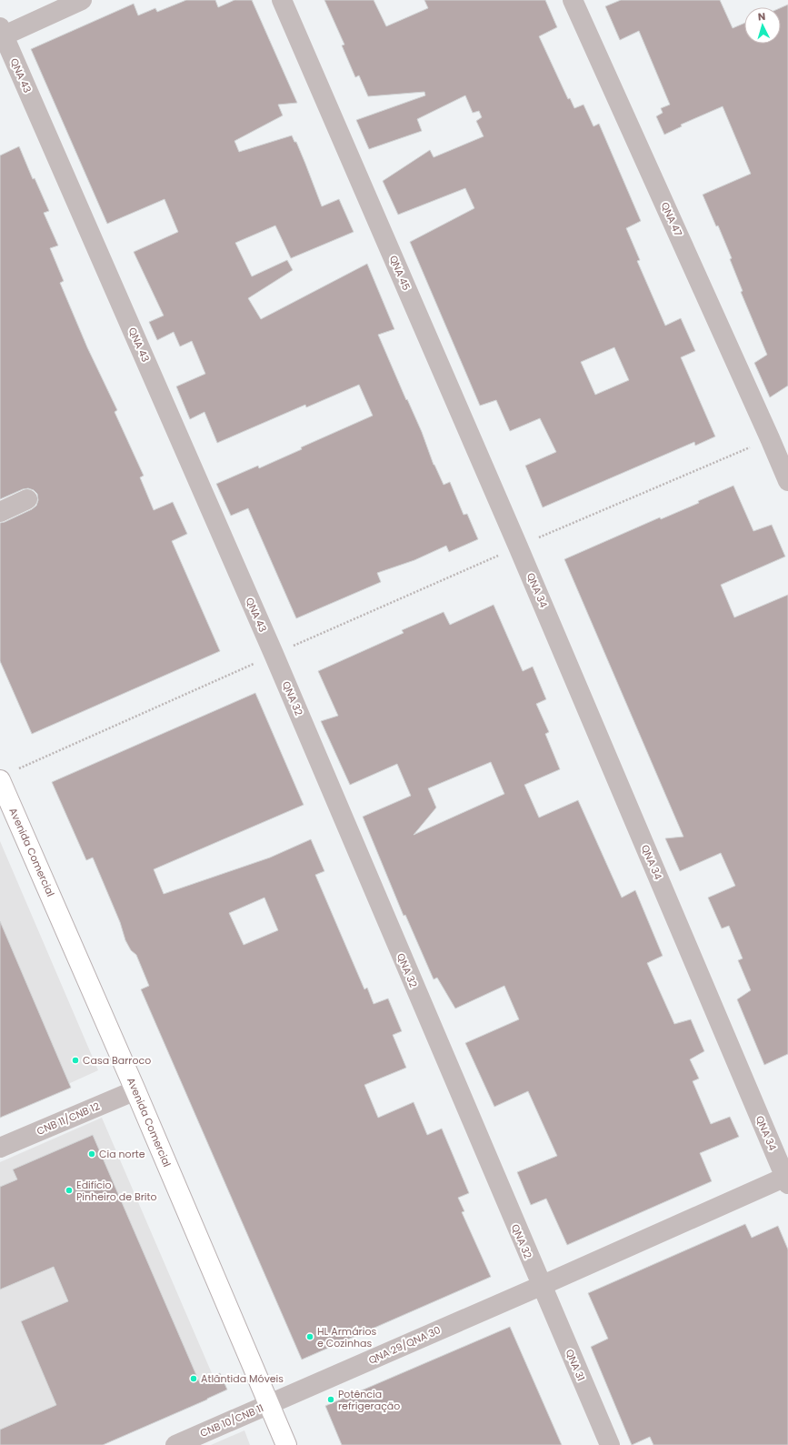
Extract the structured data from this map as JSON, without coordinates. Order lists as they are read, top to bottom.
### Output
{
  "streets": {
    "main road": ["Avenida Comercial"],
    "street": [
      "QNA 43",
      "QNA 47",
      "QNA 45",
      "QNA 34",
      "QNA 32",
      "CNB 11/CNB 12",
      "QNA 29/QNA 30",
      "QNA 31",
      "CNB 10/CNB 11"
    ]
  },
  "crossings": [
    ["QNA 43", "QNA 32"],
    ["QNA 45", "QNA 34"],
    ["QNA 34", "QNA 29/QNA 30"],
    ["QNA 32", "QNA 29/QNA 30"],
    ["QNA 32", "QNA 31"],
    ["Avenida Comercial", "CNB 11/CNB 12"],
    ["Avenida Comercial", "QNA 29/QNA 30"],
    ["Avenida Comercial", "CNB 10/CNB 11"],
    ["QNA 29/QNA 30", "QNA 31"],
    ["QNA 29/QNA 30", "CNB 10/CNB 11"]
  ],
  "places": [
    "Casa Barroco",
    "Cia norte",
    "Edifício Pinheiro de Brito",
    "HL Armários e Cozinhas",
    "Atlântida Móveis",
    "Potência refrigeração"
  ],
  "north": "top"
}
